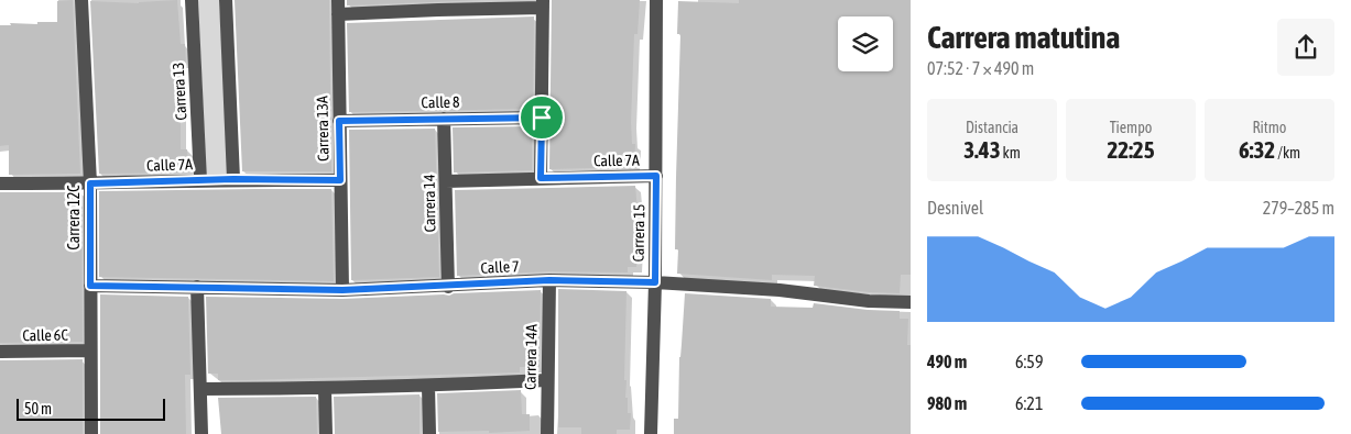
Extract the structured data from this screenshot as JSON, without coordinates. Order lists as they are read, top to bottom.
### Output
{
  "streets": {
    "street": [
      "Carrera 13",
      "Calle 8",
      "Carrera 13A",
      "Calle 7A",
      "Carrera 14",
      "Carrera 12C",
      "Carrera 15",
      "Calle 7",
      "Calle 6C",
      "Carrera 14A"
    ]
  },
  "crossings": [
    ["Carrera 13", "Calle 7A"],
    ["Calle 8", "Carrera 13A"],
    ["Calle 8", "Carrera 14"],
    ["Carrera 13A", "Calle 7A"],
    ["Carrera 13A", "Calle 7"],
    ["Calle 7A", "Carrera 14"],
    ["Calle 7A", "Carrera 12C"],
    ["Calle 7A", "Carrera 15"],
    ["Carrera 14", "Calle 7"],
    ["Carrera 12C", "Calle 7"],
    ["Carrera 12C", "Calle 6C"],
    ["Carrera 15", "Calle 7"],
    ["Calle 7", "Carrera 14A"]
  ],
  "scale_bar": "50 m",
  "page": {
    "heading": ["Carrera matutina", "07:52 · 7 × 490 m"],
    "stats": [
      ["Distancia", "3.43 km"],
      ["Tiempo", "22:25"],
      ["Ritmo", "6:32 /km"]
    ],
    "chart": ["Desnivel", "279–285 m"],
    "list": [
      {
        "name": "490 m",
        "note": "6:59"
      },
      {
        "name": "980 m",
        "note": "6:21"
      }
    ],
    "scale": "50 m"
  }
}
